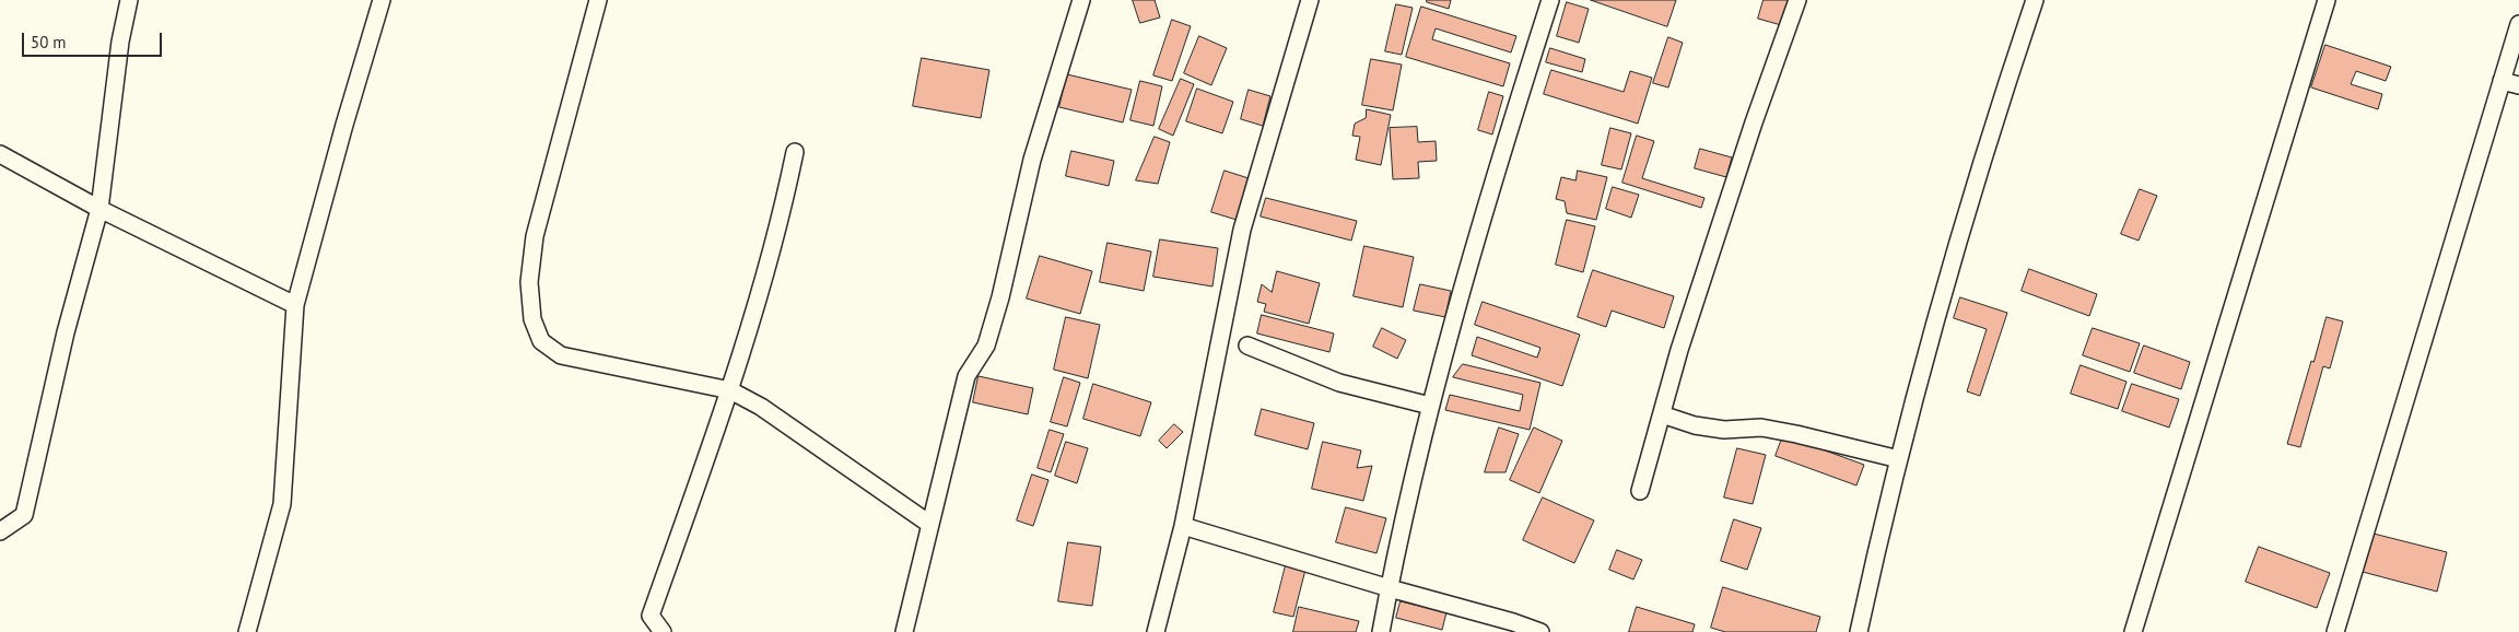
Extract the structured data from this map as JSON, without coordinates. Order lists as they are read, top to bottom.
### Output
{
  "scale_bar": "50 m"
}
